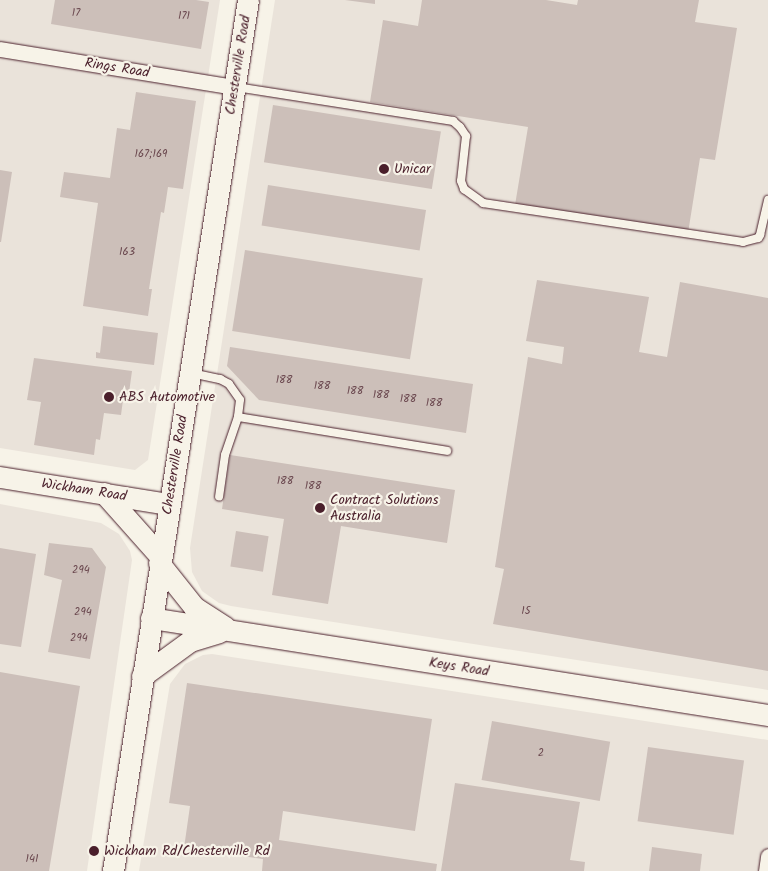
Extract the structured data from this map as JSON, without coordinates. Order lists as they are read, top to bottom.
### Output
{
  "streets": {
    "main road": ["Chesterville Road", "Wickham Road", "Keys Road"],
    "street": ["Rings Road"]
  },
  "crossings": [
    ["Chesterville Road", "Rings Road"],
    ["Chesterville Road", "Wickham Road"],
    ["Chesterville Road", "Keys Road"]
  ],
  "places": [
    "Unicar",
    "ABS Automotive",
    "Contract Solutions Australia",
    "Wickham Rd/Chesterville Rd"
  ],
  "house_numbers": [
    "17",
    "171",
    "167;169",
    "163",
    "188",
    "188",
    "188",
    "188",
    "188",
    "188",
    "188",
    "188",
    "294",
    "15",
    "294",
    "294",
    "2",
    "141"
  ]
}
